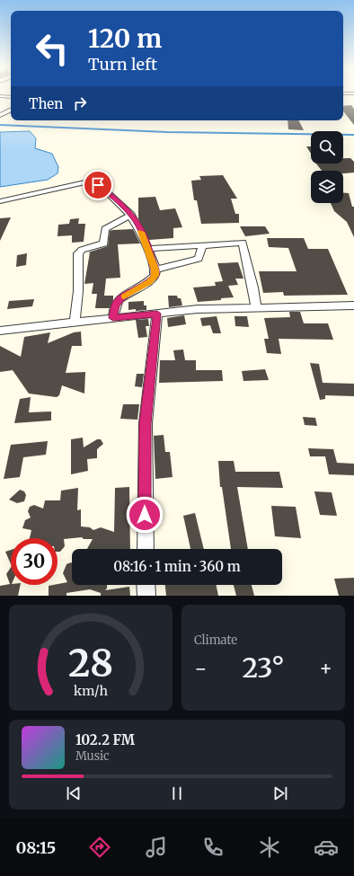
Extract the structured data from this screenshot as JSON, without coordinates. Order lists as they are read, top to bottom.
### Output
{
  "page": {
    "turn": ["120 m", "Turn left"],
    "then": "Then",
    "limit": "30",
    "trip": "08:16 · 1 min · 360 m",
    "tile": "Climate",
    "heat": ["−", "23°", "+"],
    "song": ["102.2 FM", "Music"],
    "tabs": "08:15",
    "gauge": ["28", "km/h"]
  }
}
